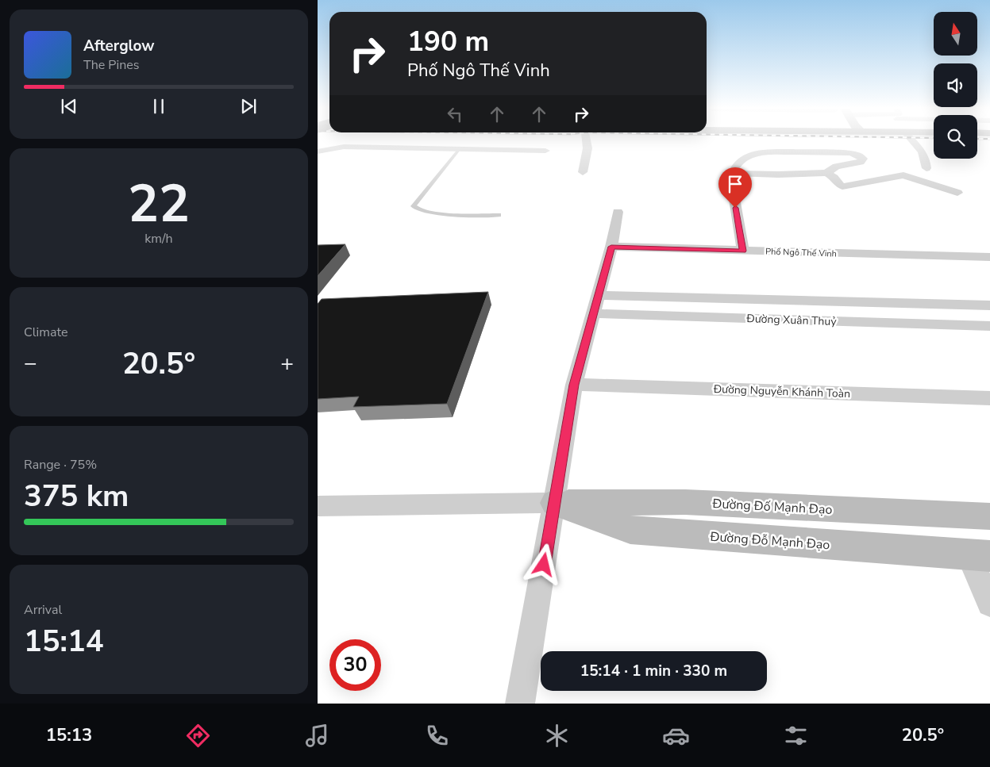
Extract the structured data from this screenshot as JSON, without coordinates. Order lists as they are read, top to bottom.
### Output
{
  "streets": {
    "street": [
      "Phố Ngô Thế Vinh",
      "Đường Xuân Thuỷ",
      "Đường Nguyễn Khánh Toàn",
      "Đường Đố Mạnh Đạo",
      "Đường Đỗ Mạnh Đạo"
    ]
  },
  "crossings": [
    ["Đường Đố Mạnh Đạo", "Đường Đỗ Mạnh Đạo"]
  ],
  "north": "top",
  "page": {
    "turn": ["190 m", "Phố Ngô Thế Vinh"],
    "song": ["Afterglow", "The Pines"],
    "tile": [
      ["22", "km/h"],
      "Climate",
      ["Range · 75%", "375 km"],
      ["Arrival", "15:14"]
    ],
    "heat": ["−", "20.5°", "+"],
    "limit": "30",
    "trip": "15:14 · 1 min · 330 m",
    "tabs": ["15:13", "20.5°"]
  }
}
